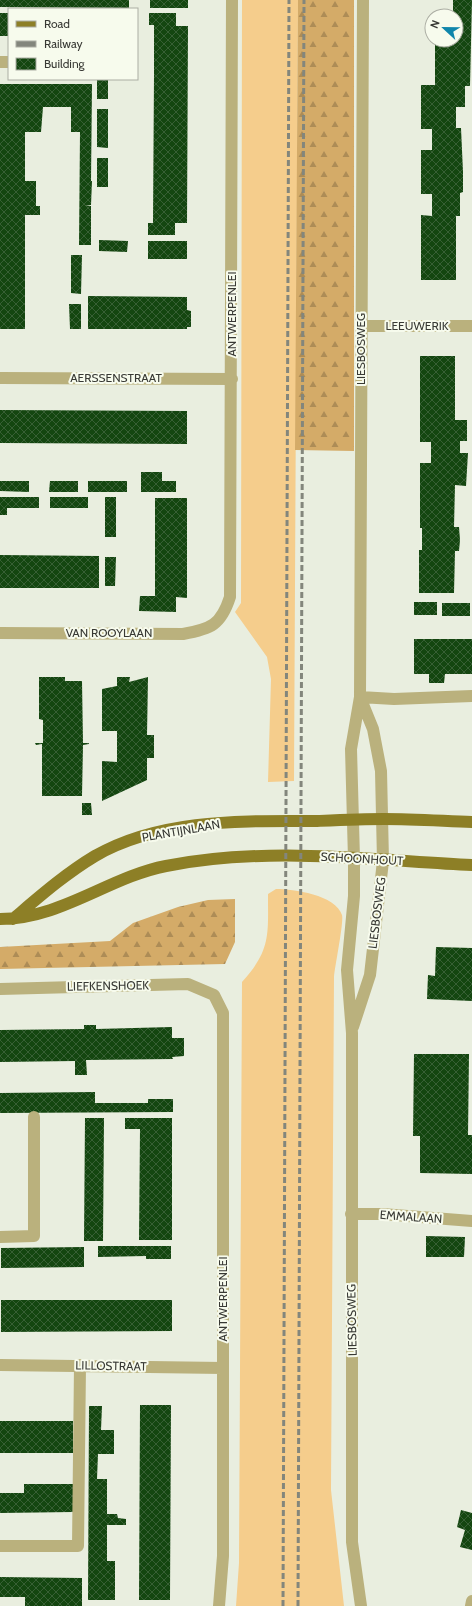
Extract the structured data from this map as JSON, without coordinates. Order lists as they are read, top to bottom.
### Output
{
  "streets": {
    "main road": ["PLANTIJNLAAN", "SCHOONHOUT"],
    "street": [
      "ANTWERPENLEI",
      "LEEUWERIK",
      "LIESBOSWEG",
      "AERSSENSTRAAT",
      "VAN ROOYLAAN",
      "LIEFKENSHOEK",
      "EMMALAAN",
      "LILLOSTRAAT"
    ]
  },
  "crossings": [
    ["ANTWERPENLEI", "AERSSENSTRAAT"],
    ["ANTWERPENLEI", "VAN ROOYLAAN"],
    ["ANTWERPENLEI", "LIEFKENSHOEK"],
    ["ANTWERPENLEI", "LILLOSTRAAT"],
    ["LEEUWERIK", "LIESBOSWEG"],
    ["LIESBOSWEG", "PLANTIJNLAAN"],
    ["LIESBOSWEG", "SCHOONHOUT"],
    ["LIESBOSWEG", "EMMALAAN"],
    ["PLANTIJNLAAN", "SCHOONHOUT"]
  ],
  "legend": ["Road", "Railway", "Building"],
  "north": "left"
}
